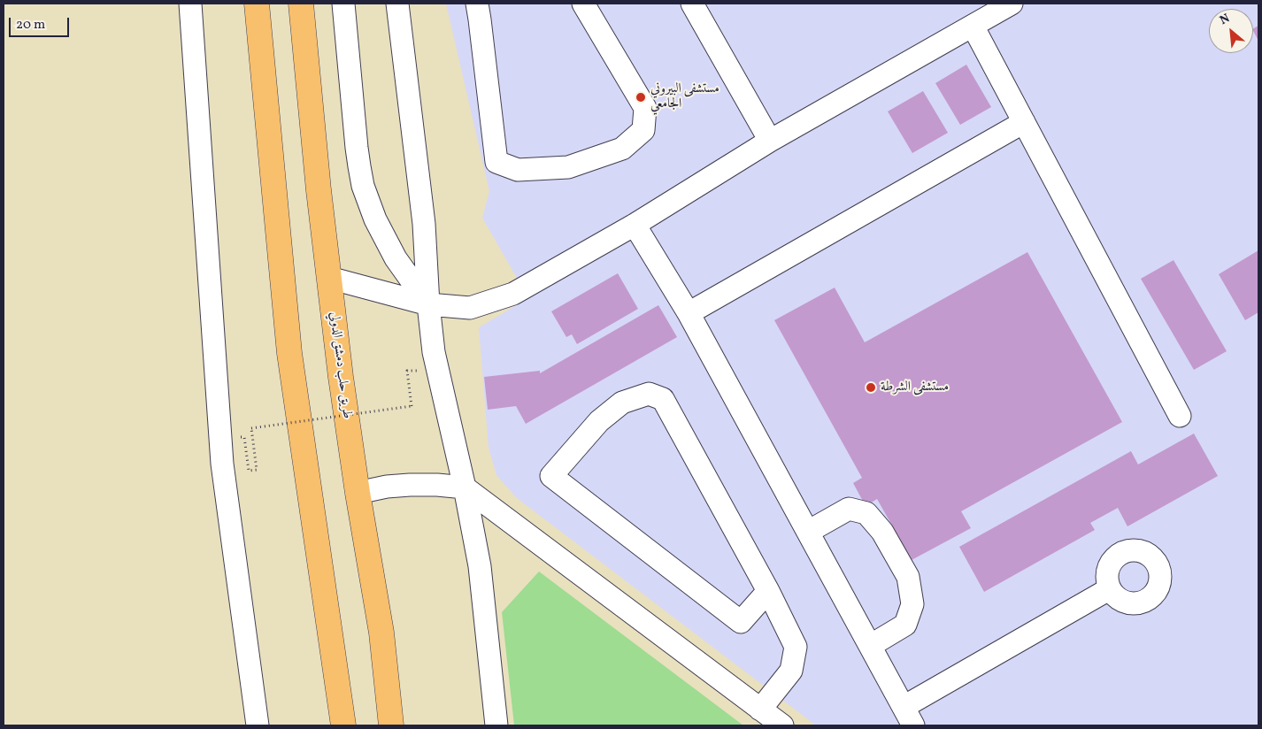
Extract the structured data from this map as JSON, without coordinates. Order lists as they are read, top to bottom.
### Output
{
  "streets": {
    "highway": ["طريق حلب دمشق الدولي"]
  },
  "places": ["مستشفى البيروني الجامعي", "مستشفى الشرطة"],
  "scale_bar": "20 m",
  "north": "top left"
}
